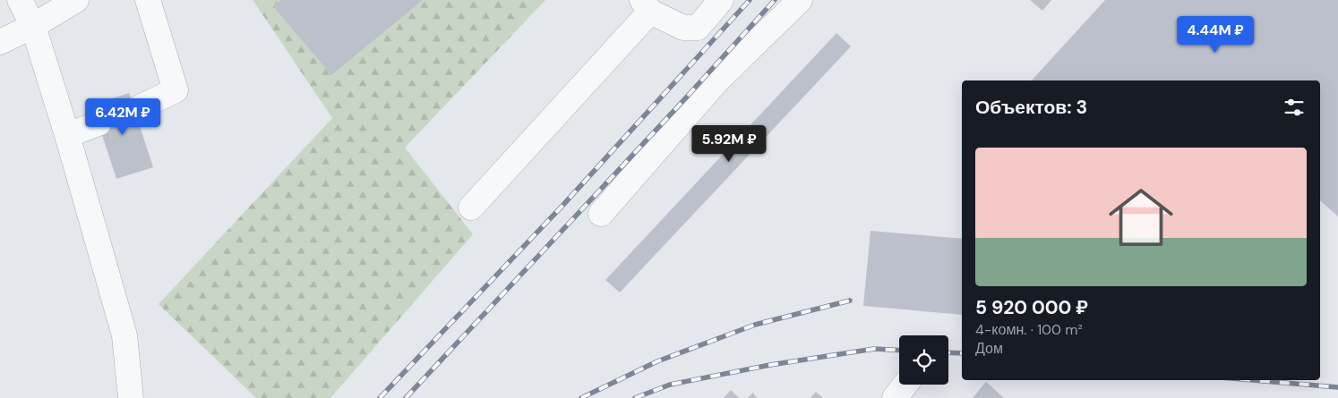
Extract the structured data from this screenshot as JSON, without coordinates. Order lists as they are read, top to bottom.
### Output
{
  "page": {
    "price": ["4.44M ₽", "6.42M ₽", "5.92M ₽"],
    "heading": "Объектов: 3",
    "list": [
      {
        "name": "5 920 000 ₽",
        "note": "4-комн. · 100 m² · Дом"
      }
    ]
  }
}
